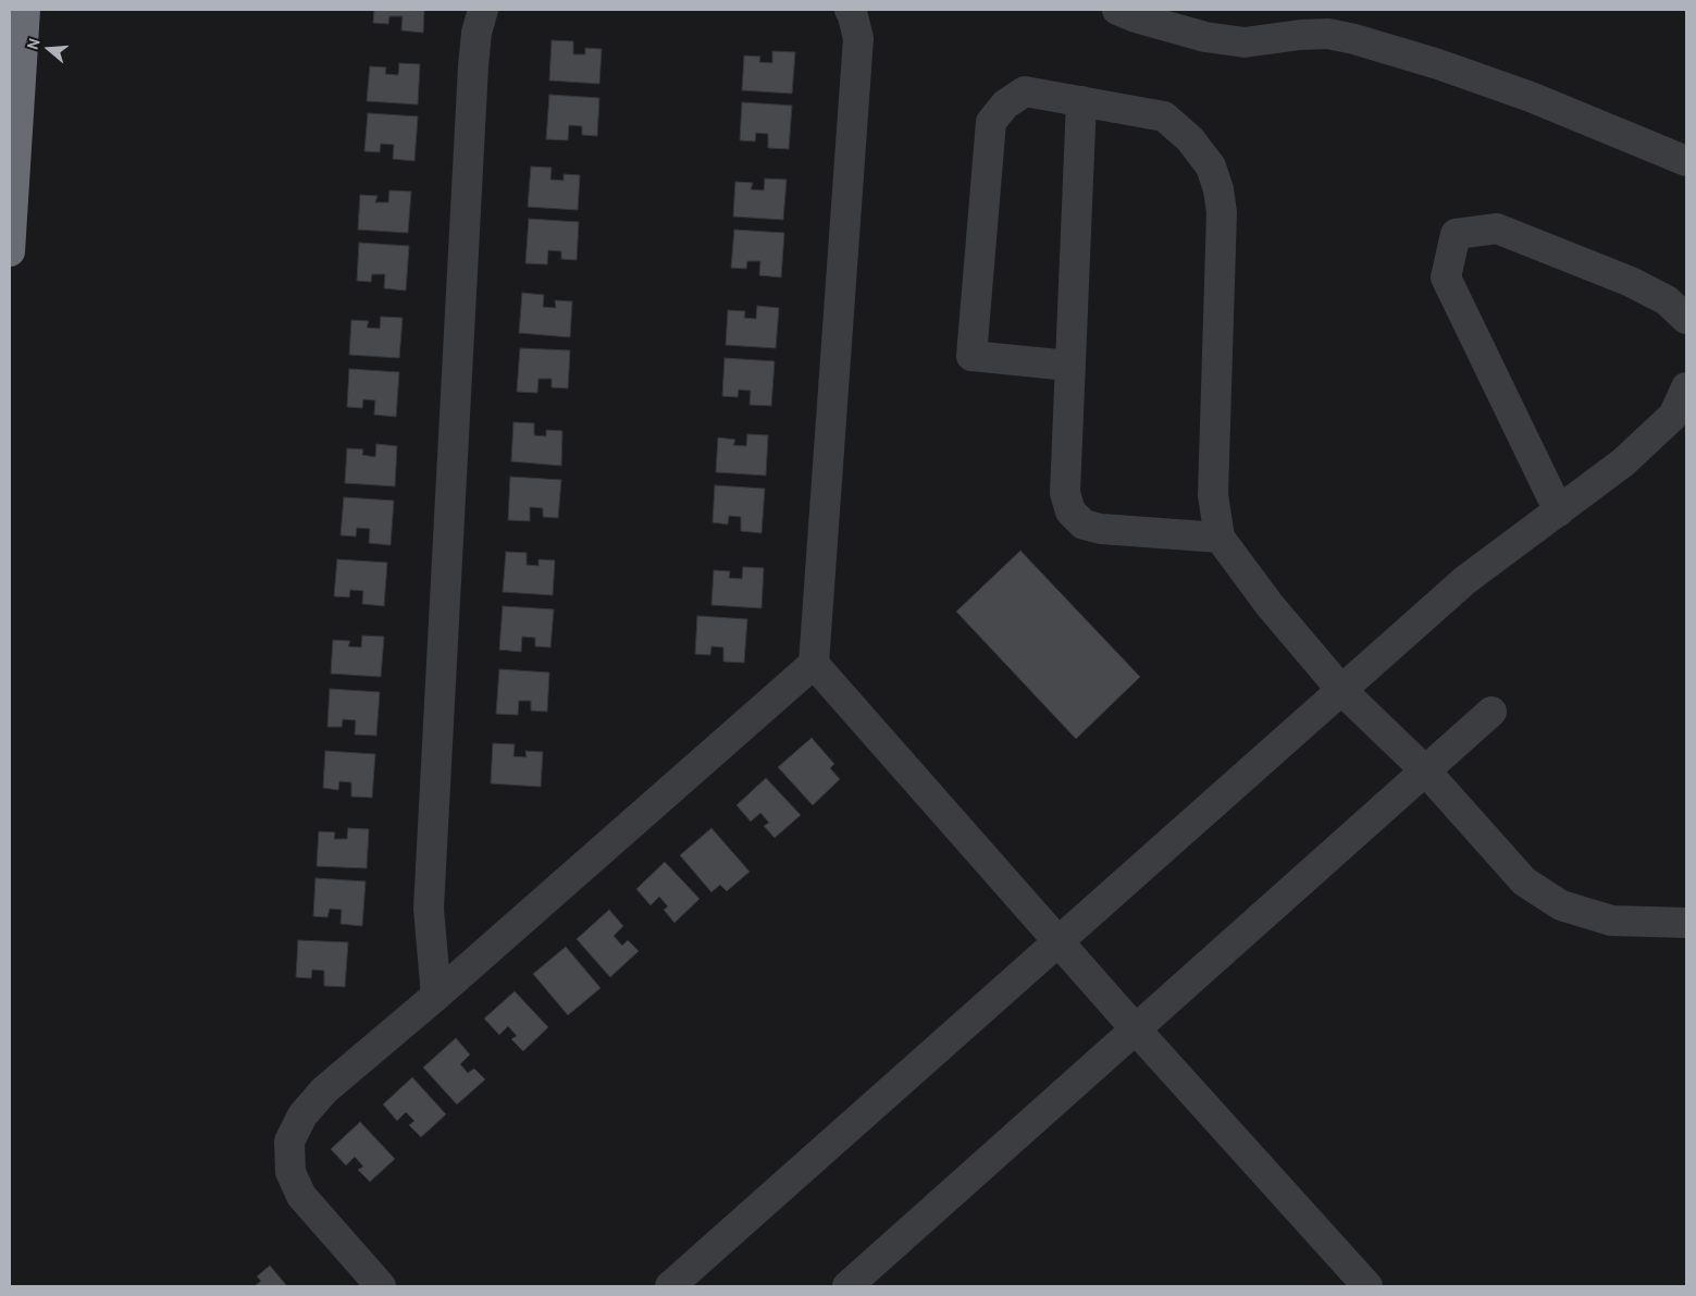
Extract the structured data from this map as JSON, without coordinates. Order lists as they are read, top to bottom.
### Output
{
  "north": "left"
}
